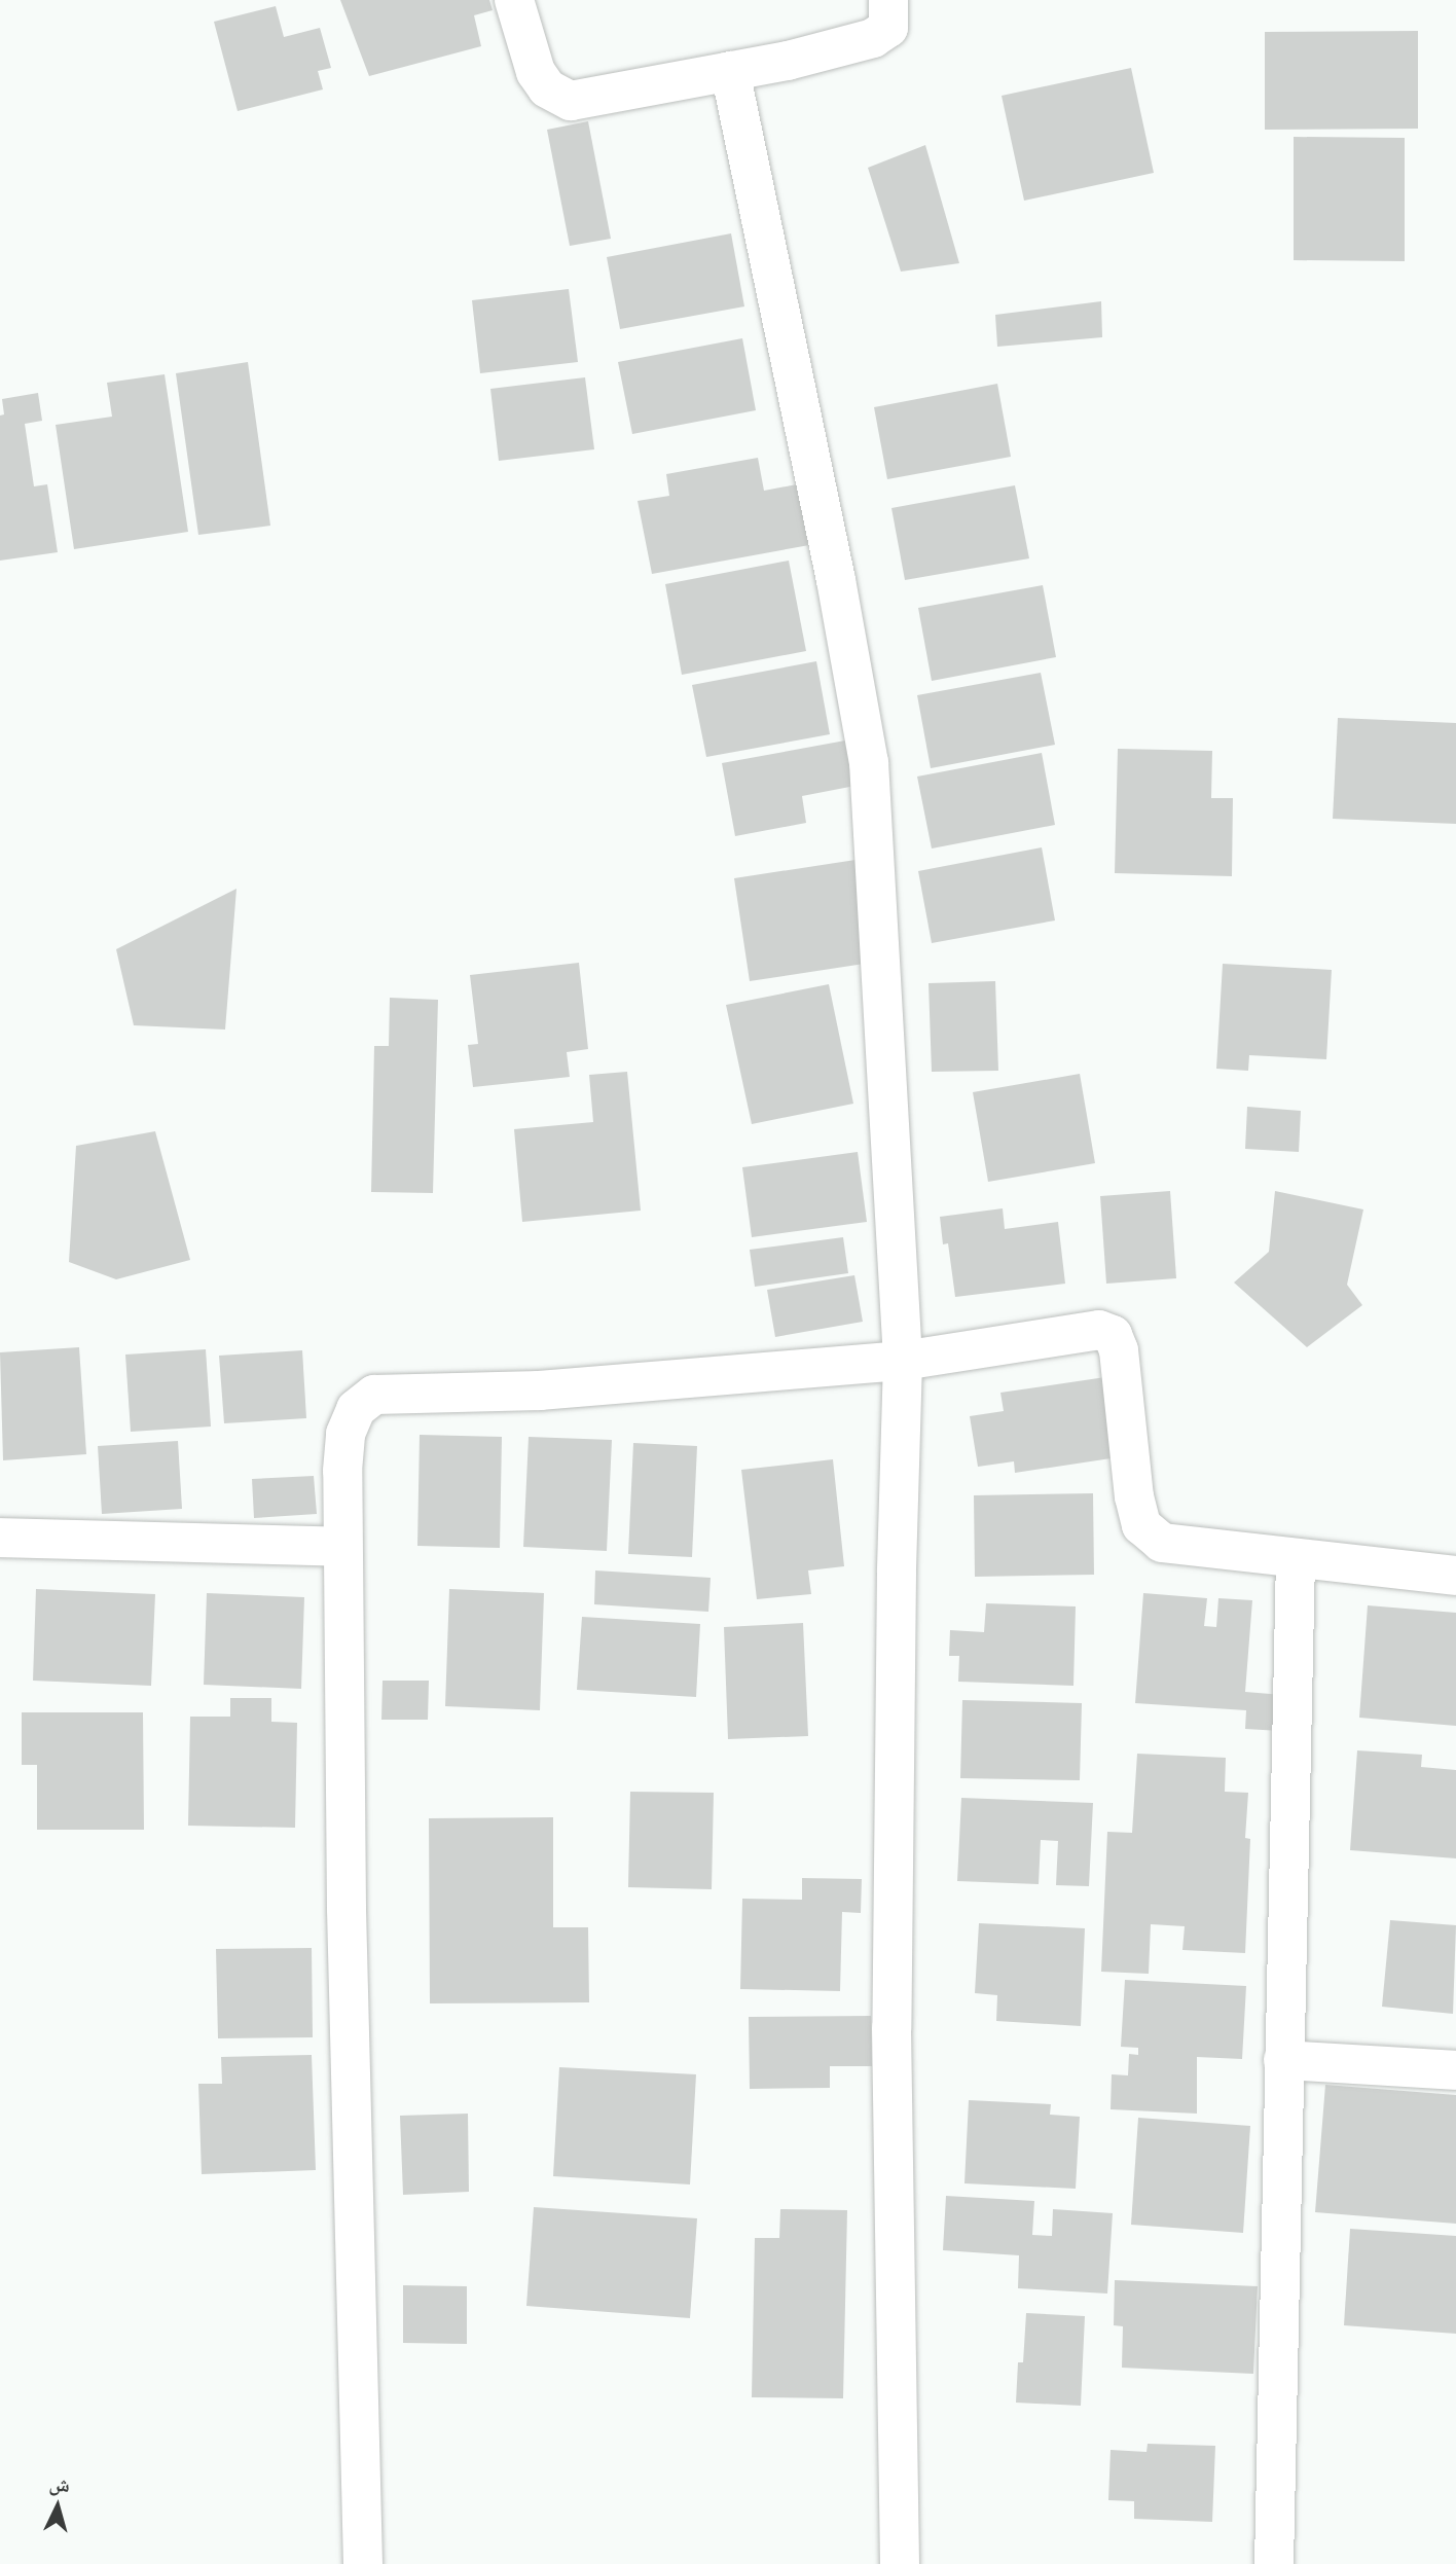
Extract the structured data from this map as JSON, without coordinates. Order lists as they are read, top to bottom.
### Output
{
  "north": "top"
}
